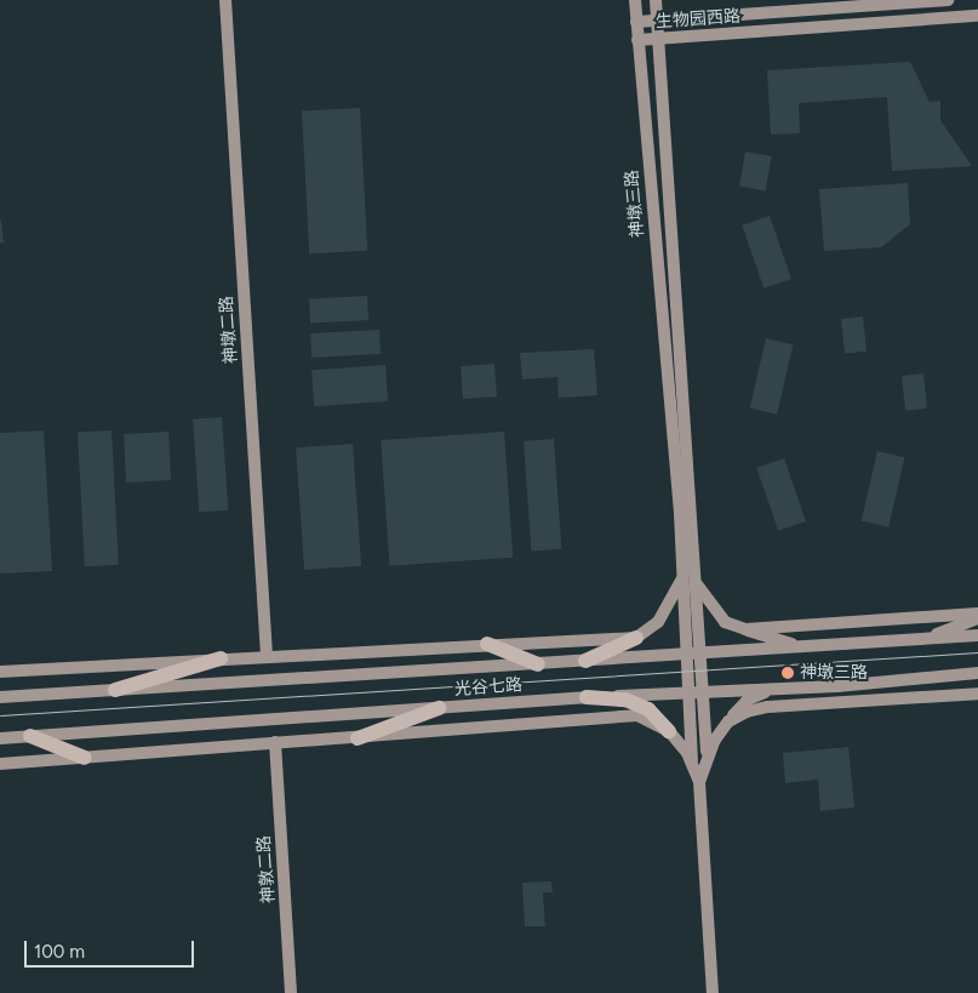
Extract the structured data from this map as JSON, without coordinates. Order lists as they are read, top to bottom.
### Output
{
  "streets": {
    "street": [
      "生物园西路",
      "神墩三路",
      "神墩二路",
      "光谷七路",
      "神敦二路"
    ]
  },
  "crossings": [
    ["生物园西路", "神墩三路"],
    ["神墩三路", "光谷七路"]
  ],
  "places": ["神墩三路"],
  "scale_bar": "100 m"
}
